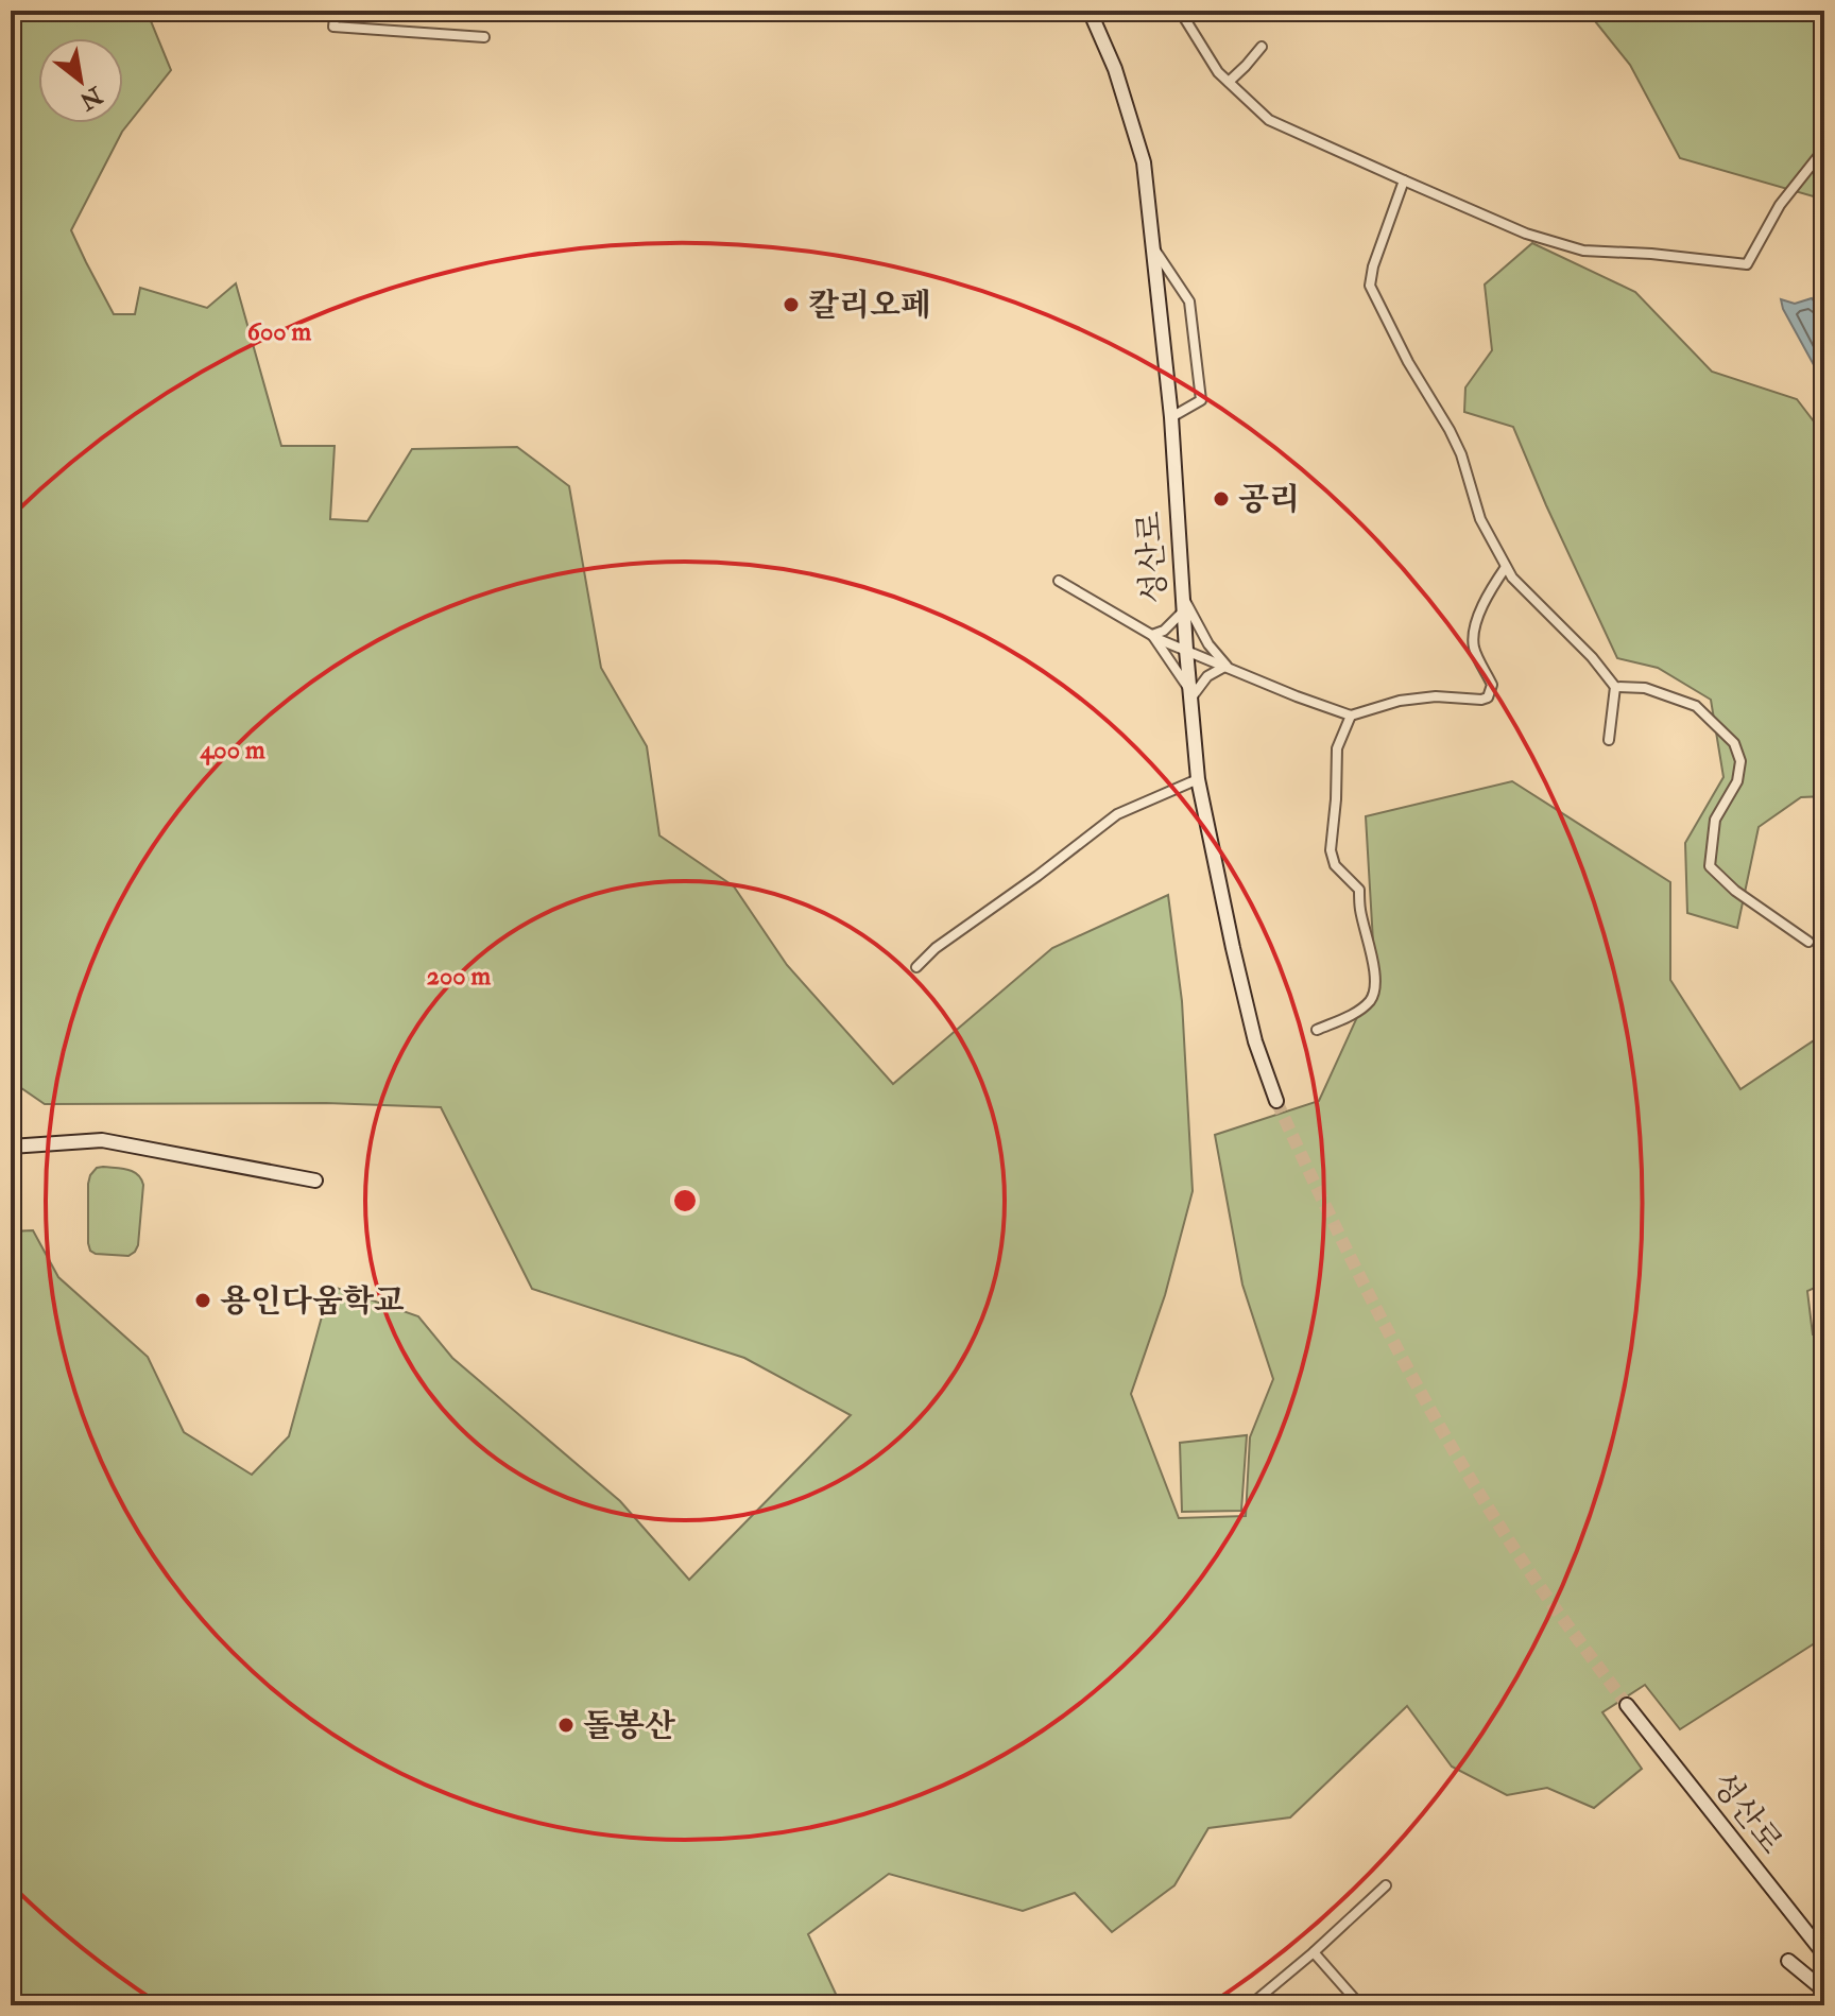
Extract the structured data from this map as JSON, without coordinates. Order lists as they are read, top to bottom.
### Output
{
  "streets": {
    "main road": ["성산로"]
  },
  "places": [
    "칼리오페",
    "공리",
    "용인다움학교",
    "돌봉산"
  ],
  "north": "bottom right",
  "rings": ["600 m", "400 m", "200 m"]
}
